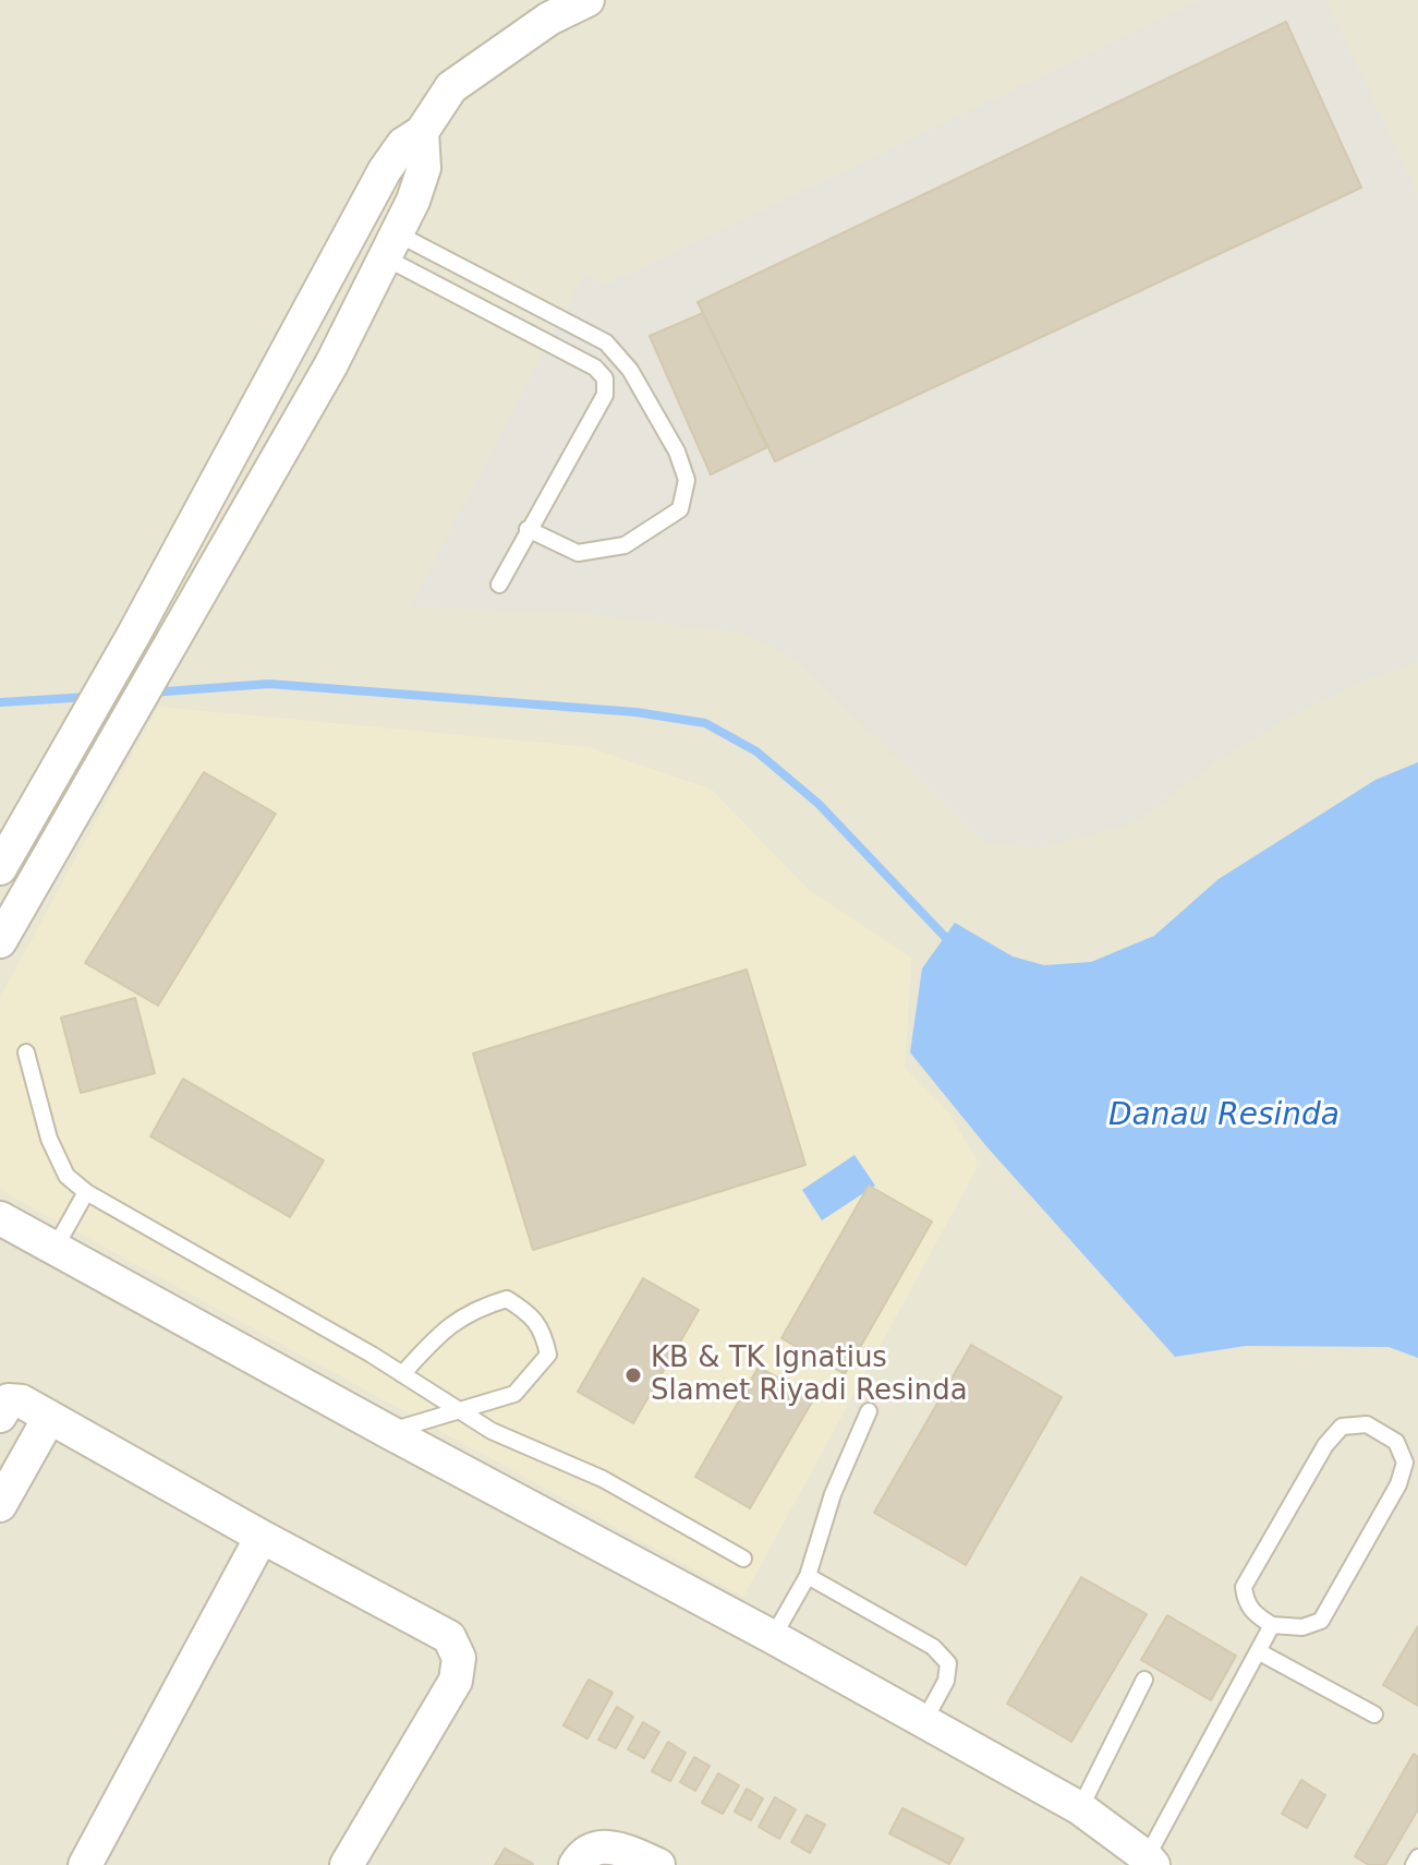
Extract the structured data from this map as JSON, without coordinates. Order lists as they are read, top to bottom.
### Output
{
  "water": ["Danau Resinda"],
  "places": ["KB & TK Ignatius Slamet Riyadi Resinda"]
}
